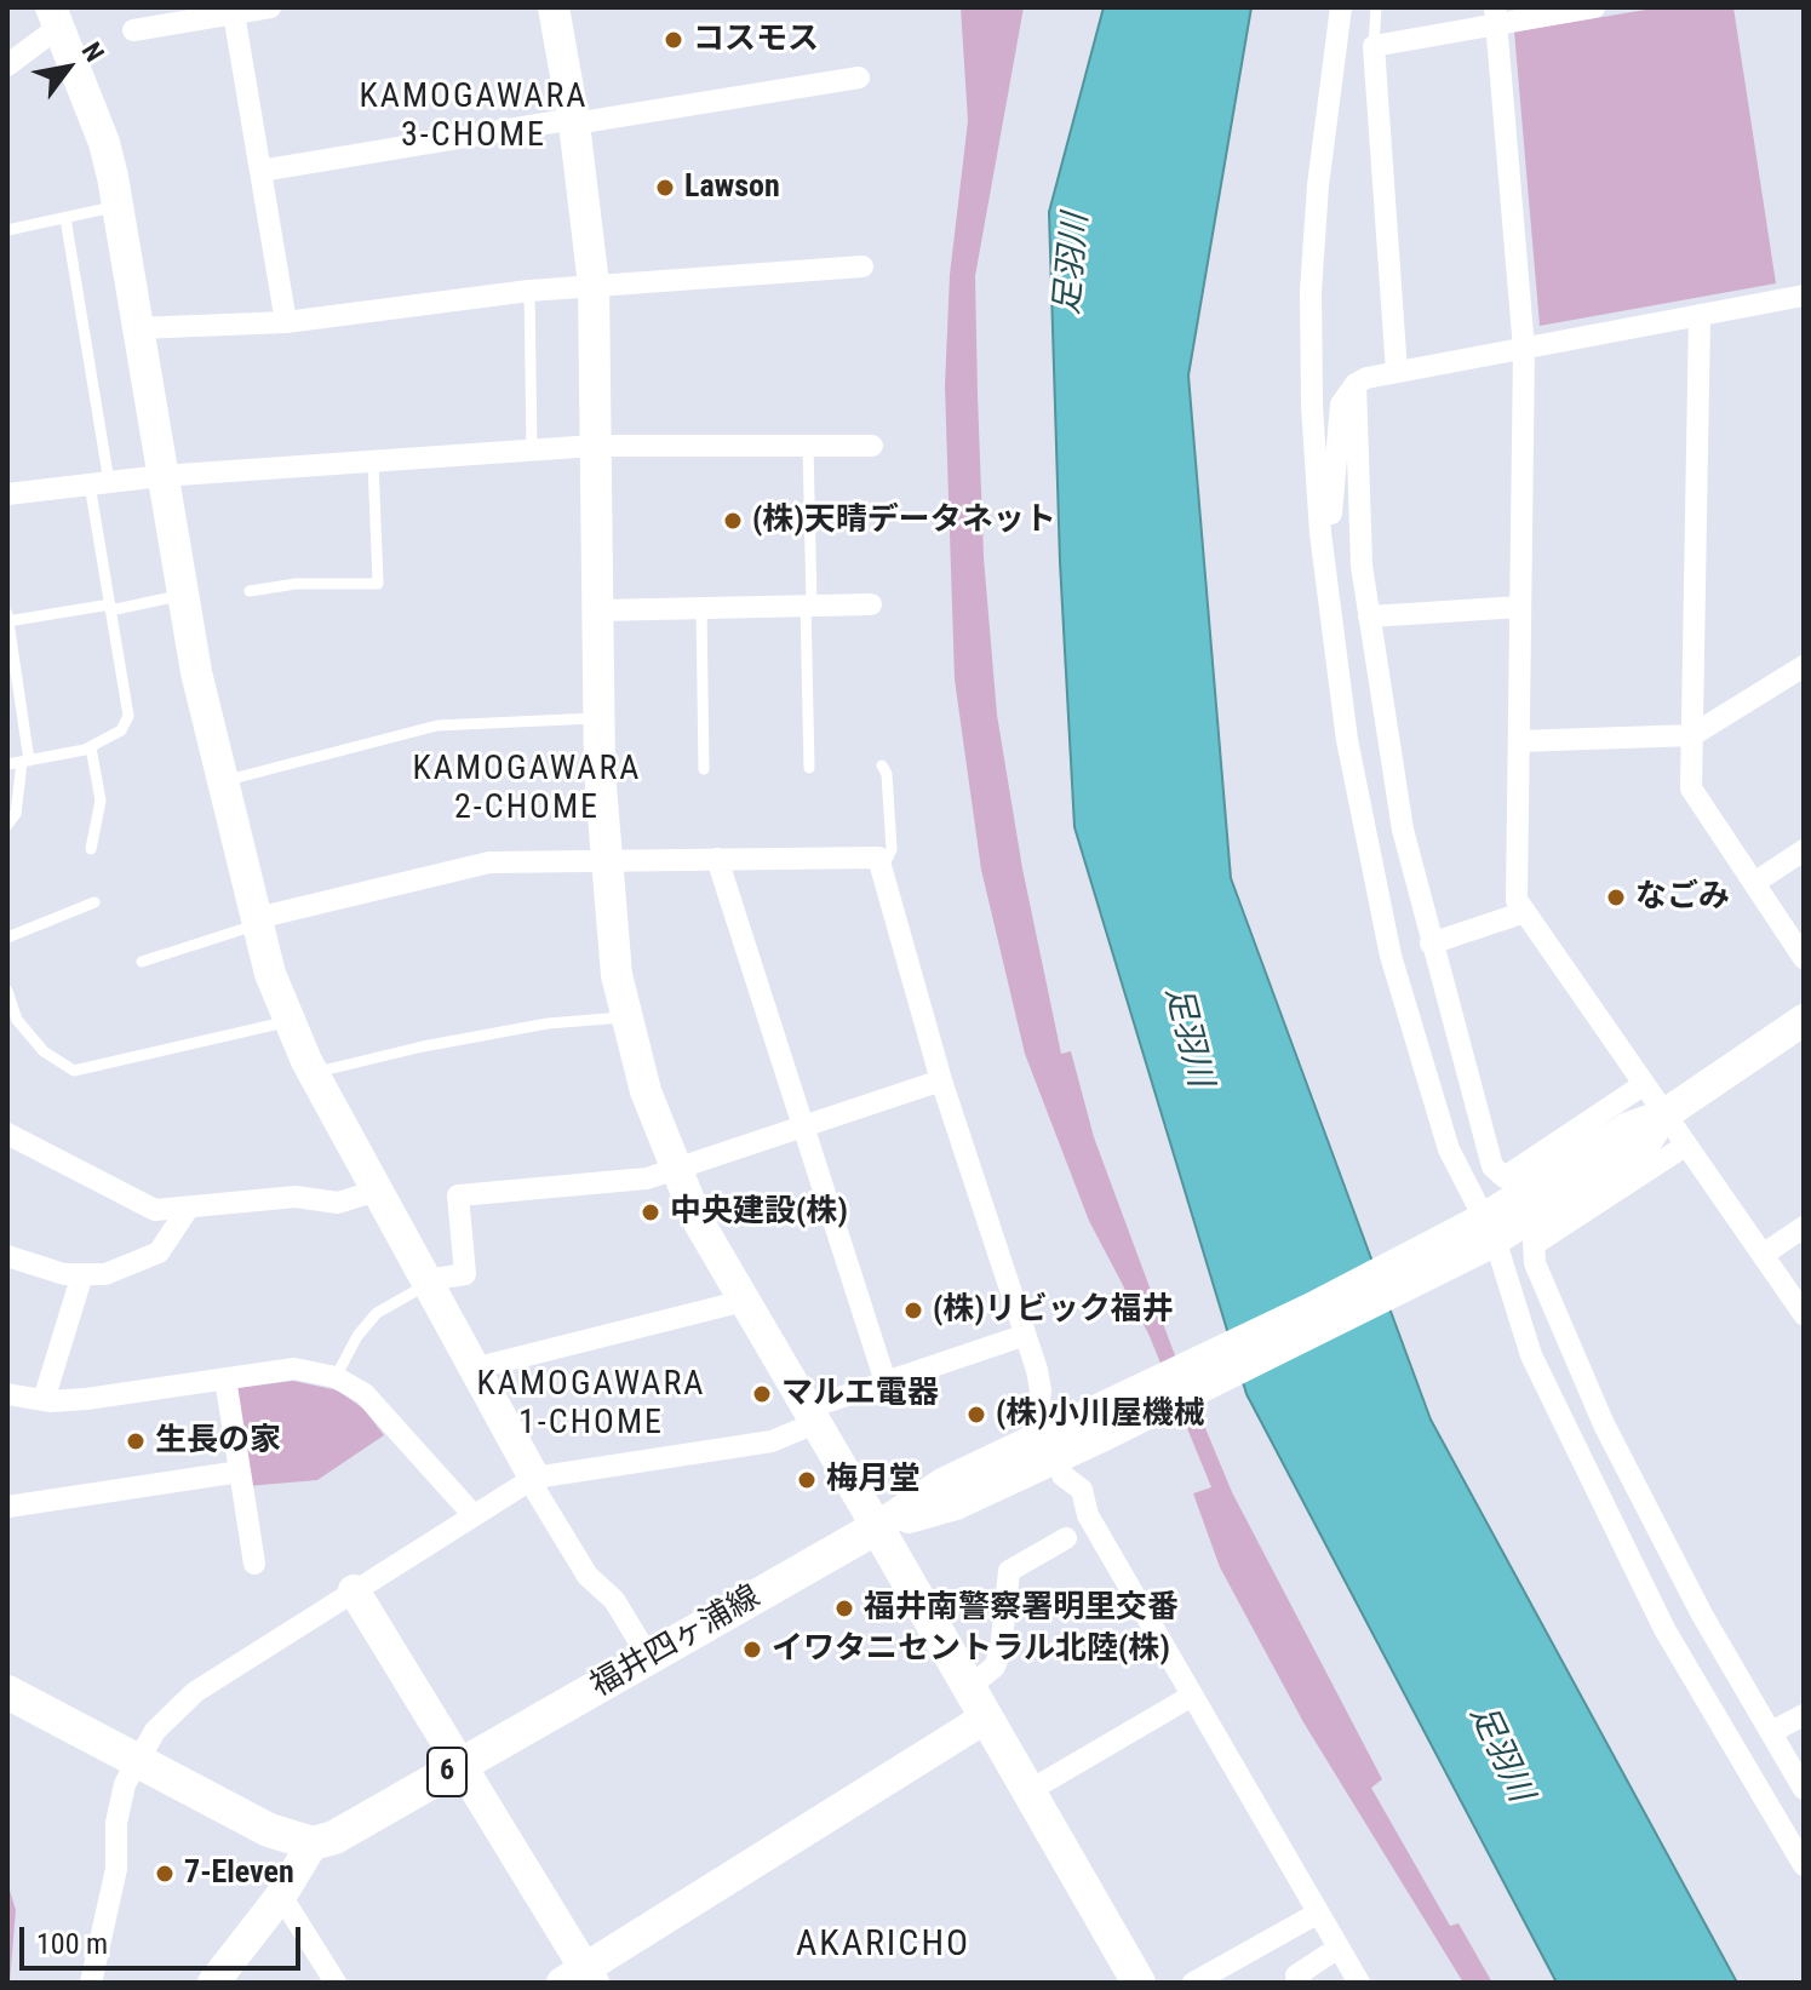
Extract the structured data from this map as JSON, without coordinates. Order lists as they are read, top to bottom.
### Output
{
  "streets": {
    "main road": ["福井四ヶ浦線", "6"]
  },
  "districts": [
    "KAMOGAWARA 3-CHOME",
    "KAMOGAWARA 2-CHOME",
    "KAMOGAWARA 1-CHOME",
    "AKARICHO"
  ],
  "water": ["足羽川"],
  "places": [
    "コスモス",
    "Lawson",
    "(株)天晴データネット",
    "なごみ",
    "中央建設(株)",
    "(株)リビック福井",
    "マルエ電器",
    "(株)小川屋機械",
    "生長の家",
    "梅月堂",
    "福井南警察署明里交番",
    "イワタニセントラル北陸(株)",
    "7-Eleven"
  ],
  "scale_bar": "100 m",
  "north": "top right"
}
